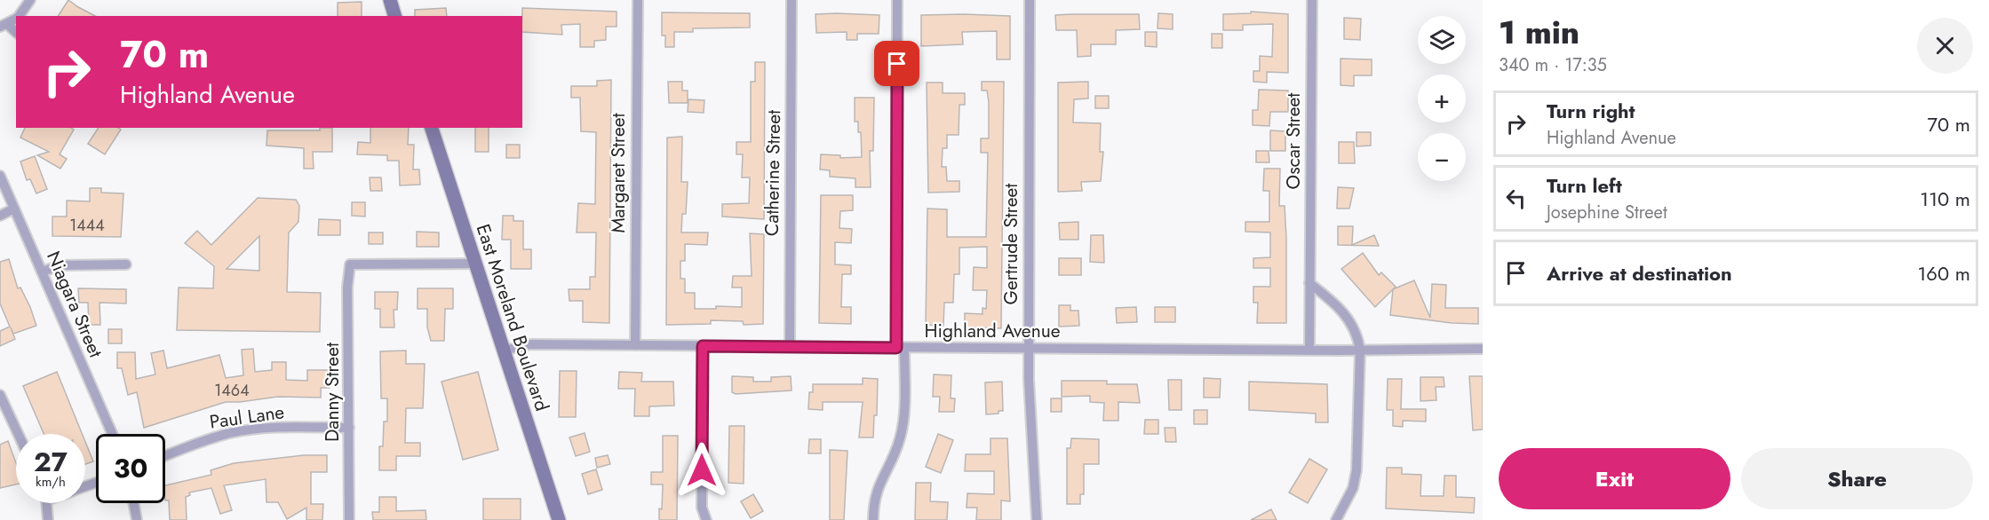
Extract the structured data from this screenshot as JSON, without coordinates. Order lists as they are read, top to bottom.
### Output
{
  "streets": {
    "main road": ["East Moreland Boulevard"],
    "street": [
      "Oscar Street",
      "Margaret Street",
      "Catherine Street",
      "Gertrude Street",
      "Niagara Street",
      "Highland Avenue",
      "Danny Street",
      "Paul Lane"
    ]
  },
  "crossings": [
    ["Oscar Street", "Highland Avenue"],
    ["Margaret Street", "Highland Avenue"],
    ["Catherine Street", "Highland Avenue"],
    ["Gertrude Street", "Highland Avenue"],
    ["East Moreland Boulevard", "Highland Avenue"],
    ["East Moreland Boulevard", "Danny Street"],
    ["Danny Street", "Paul Lane"]
  ],
  "house_numbers": ["1444", "1464"],
  "page": {
    "heading": ["1 min", "340 m · 17:35"],
    "map_buttons": ["+", "−"],
    "turn": ["70 m", "Highland Avenue"],
    "list": [
      {
        "name": "Turn right",
        "note": "Highland Avenue",
        "value": "70 m"
      },
      {
        "name": "Turn left",
        "note": "Josephine Street",
        "value": "110 m"
      },
      {
        "name": "Arrive at destination",
        "value": "160 m"
      }
    ],
    "speed": "27 km/h",
    "limit": "30",
    "buttons": ["Exit", "Share"]
  }
}
